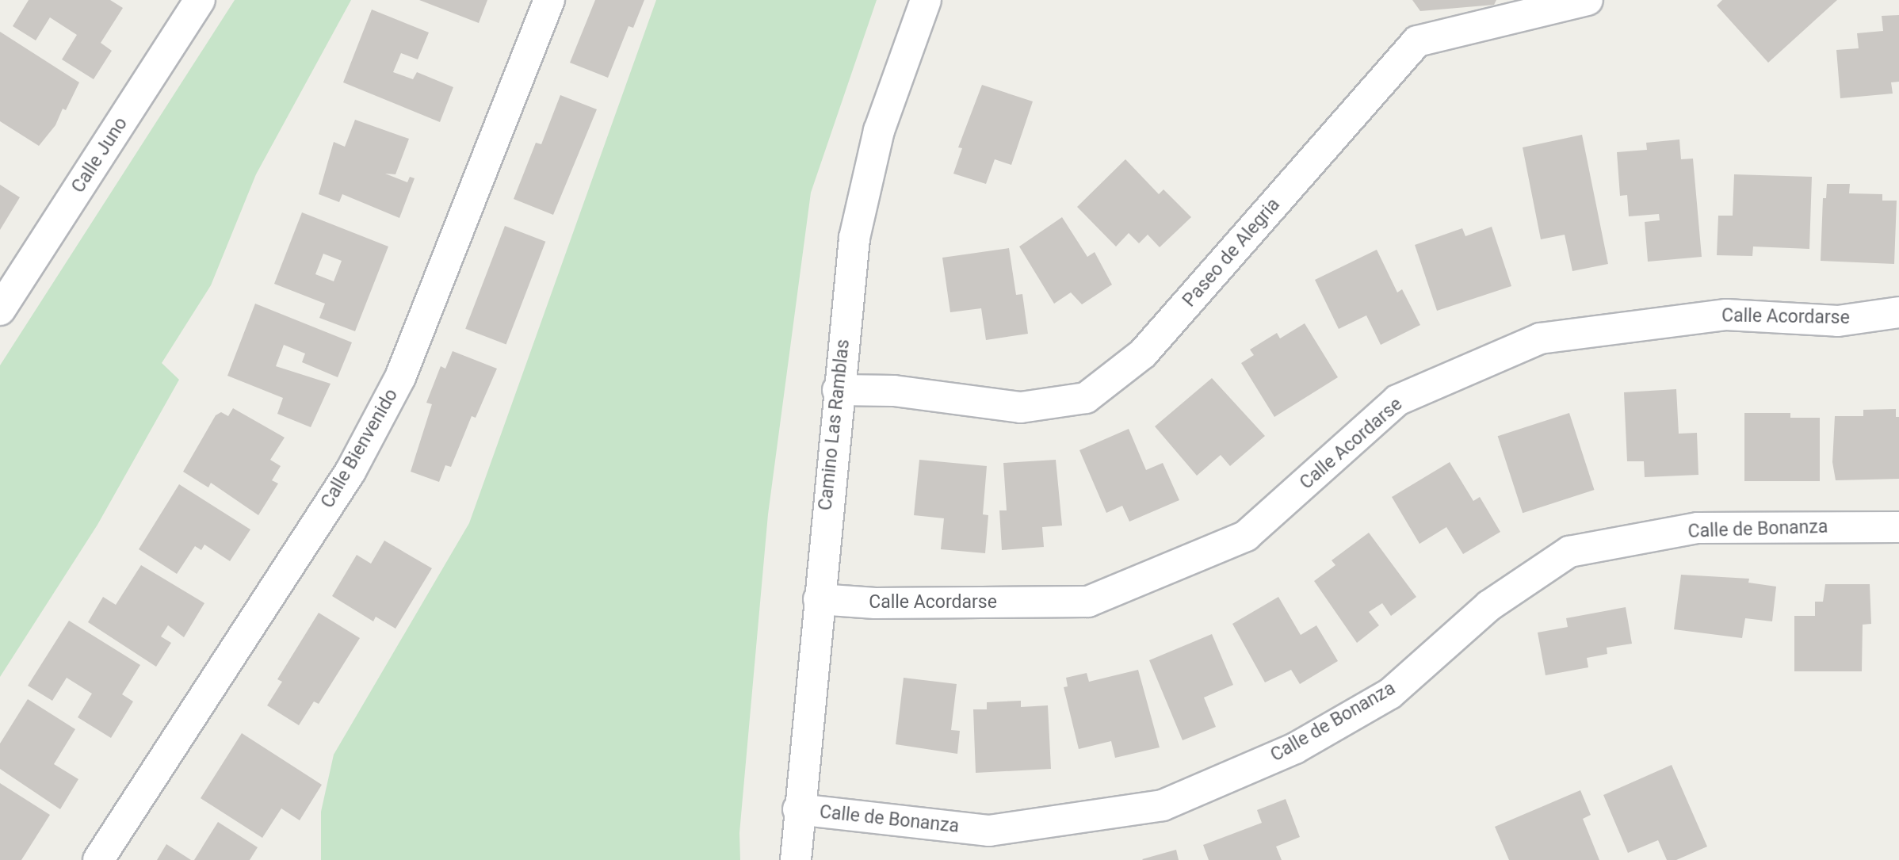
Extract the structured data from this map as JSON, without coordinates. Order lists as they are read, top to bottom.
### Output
{
  "streets": {
    "street": [
      "Calle Juno",
      "Paseo de Alegria",
      "Calle Acordarse",
      "Camino Las Ramblas",
      "Calle Bienvenido",
      "Calle de Bonanza"
    ]
  },
  "crossings": [
    ["Paseo de Alegria", "Camino Las Ramblas"],
    ["Calle Acordarse", "Camino Las Ramblas"],
    ["Camino Las Ramblas", "Calle de Bonanza"]
  ]
}
